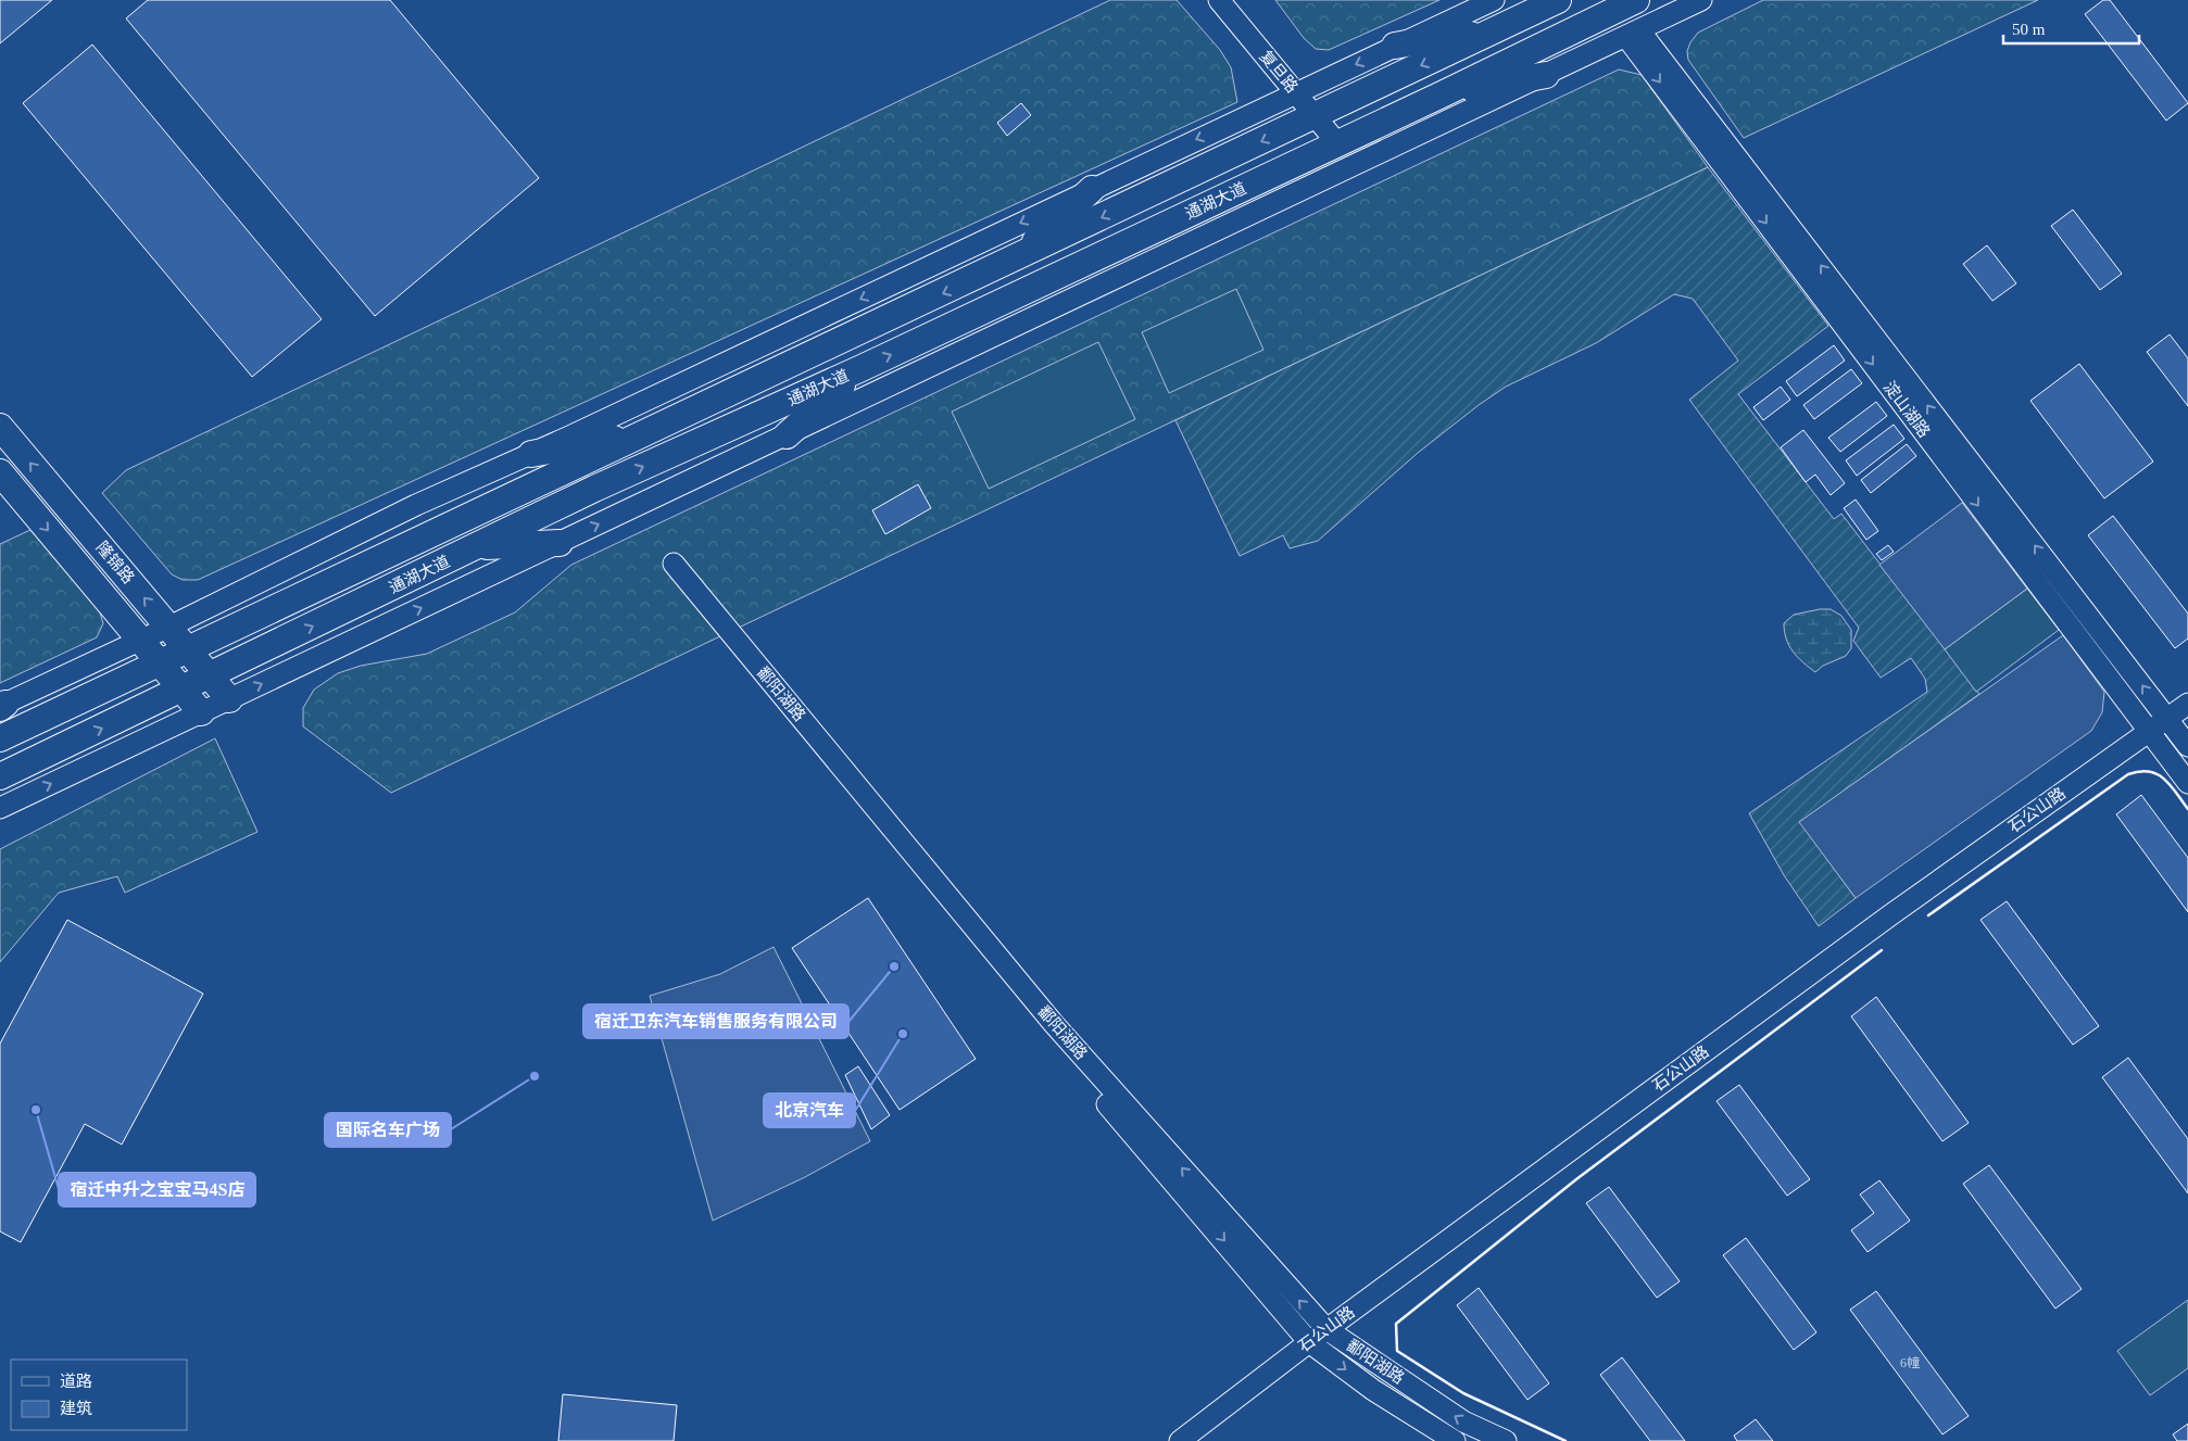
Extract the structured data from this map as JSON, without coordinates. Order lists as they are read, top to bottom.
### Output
{
  "streets": {
    "main road": ["通湖大道", "隆锦路"],
    "street": [
      "复旦路",
      "淀山湖路",
      "鄱阳湖路",
      "石公山路"
    ]
  },
  "crossings": [
    ["复旦路", "通湖大道"],
    ["通湖大道", "隆锦路"],
    ["淀山湖路", "石公山路"],
    ["鄱阳湖路", "石公山路"]
  ],
  "places": [
    "宿迁卫东汽车销售服务有限公司",
    "北京汽车",
    "国际名车广场",
    "宿迁中升之宝宝马4S店"
  ],
  "house_numbers": ["6幢"],
  "legend": ["道路", "建筑"],
  "scale_bar": "50 m"
}
